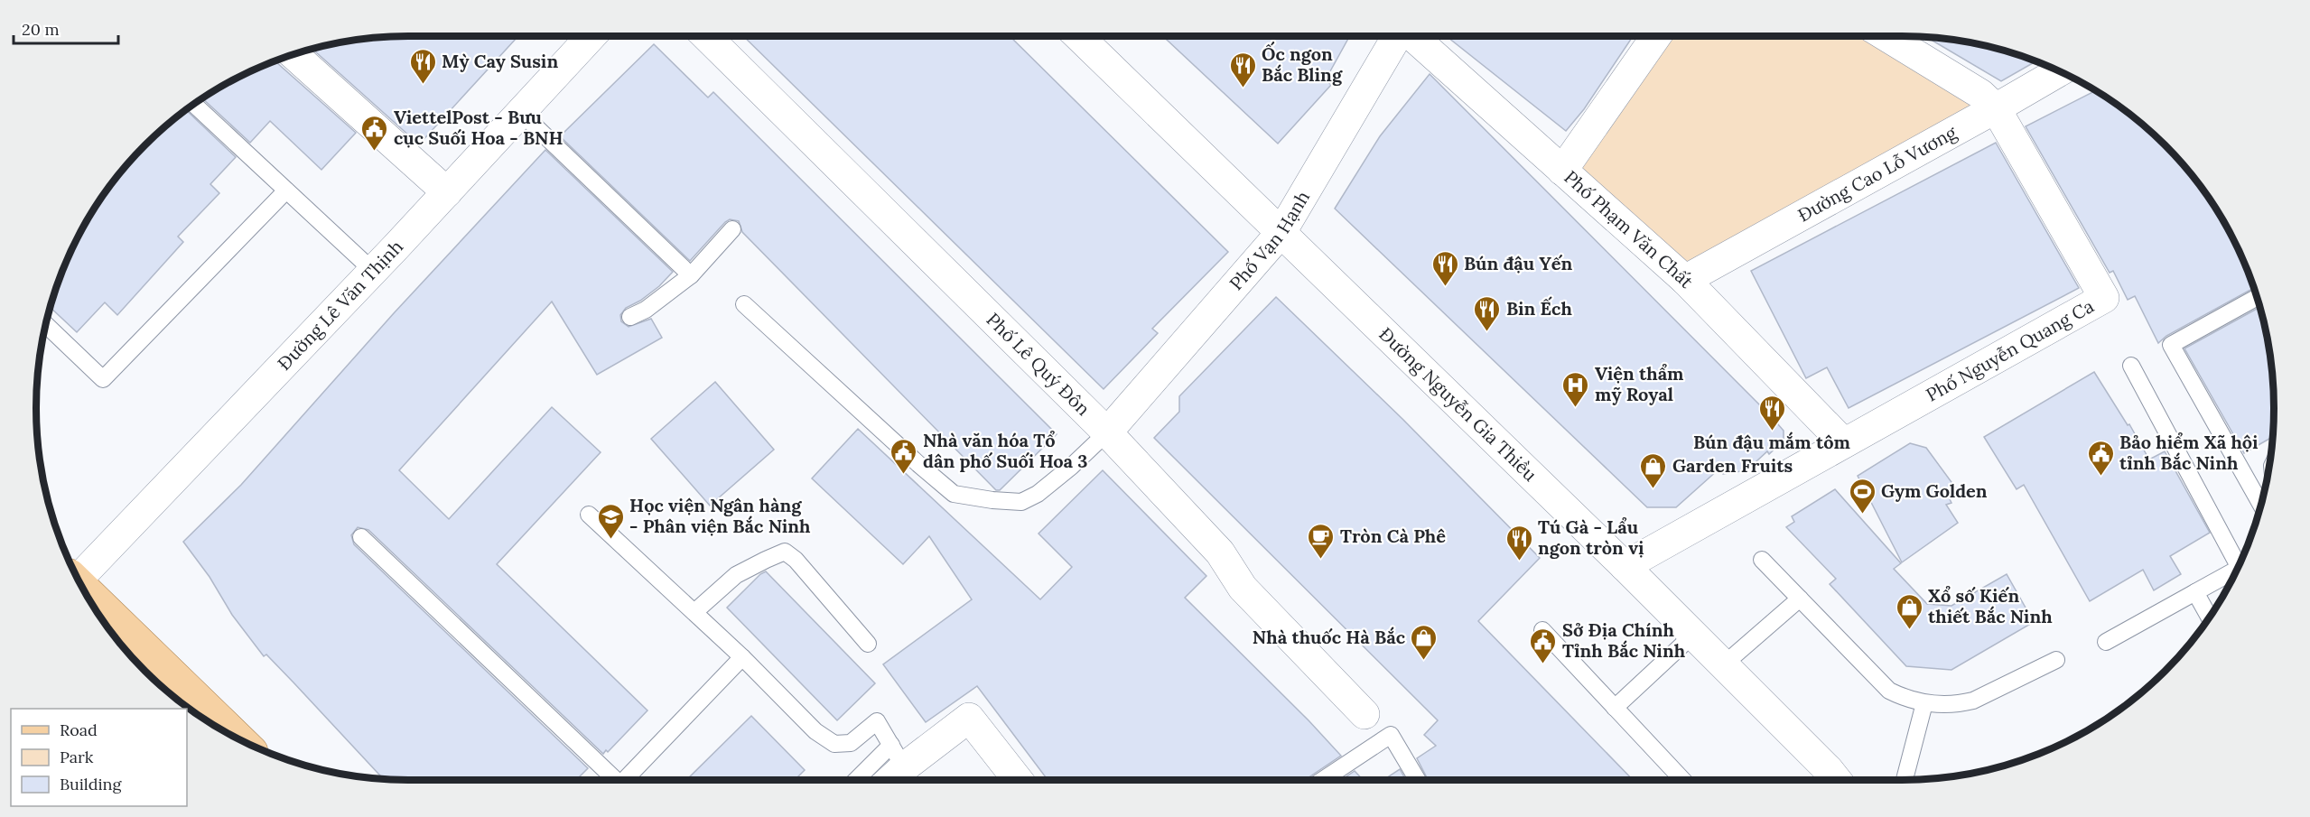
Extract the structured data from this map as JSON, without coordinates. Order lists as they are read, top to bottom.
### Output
{
  "streets": {
    "street": [
      "Đường Cao Lỗ Vương",
      "Phố Phạm Văn Chất",
      "Phố Vạn Hạnh",
      "Đường Lê Văn Thịnh",
      "Phố Nguyễn Quang Ca",
      "Phố Lê Quý Đôn",
      "Đường Nguyễn Gia Thiều"
    ]
  },
  "crossings": [
    ["Đường Cao Lỗ Vương", "Phố Phạm Văn Chất"],
    ["Đường Cao Lỗ Vương", "Phố Nguyễn Quang Ca"],
    ["Phố Phạm Văn Chất", "Phố Nguyễn Quang Ca"],
    ["Phố Vạn Hạnh", "Phố Lê Quý Đôn"],
    ["Phố Vạn Hạnh", "Đường Nguyễn Gia Thiều"],
    ["Phố Nguyễn Quang Ca", "Đường Nguyễn Gia Thiều"]
  ],
  "places": {
    "restaurant": [
      "Mỳ Cay Susin",
      "Ốc ngon Bắc Bling",
      "Bún đậu Yến",
      "Bin Ếch",
      "Bún đậu mắm tôm",
      "Tú Gà - Lẩu ngon tròn vị"
    ],
    "public building": [
      "ViettelPost - Bưu cục Suối Hoa - BNH",
      "Nhà văn hóa Tổ dân phố Suối Hoa 3",
      "Bảo hiểm Xã hội tỉnh Bắc Ninh",
      "Sở Địa Chính Tỉnh Bắc Ninh"
    ],
    "hospital": ["Viện thẩm mỹ Royal"],
    "shop": ["Garden Fruits", "Xổ số Kiến thiết Bắc Ninh", "Nhà thuốc Hà Bắc"],
    "sports": ["Gym Golden"],
    "school or university": ["Học viện Ngân hàng - Phân viện Bắc Ninh"],
    "cafe": ["Tròn Cà Phê"]
  },
  "legend": ["Road", "Park", "Building"],
  "scale_bar": "20 m"
}
